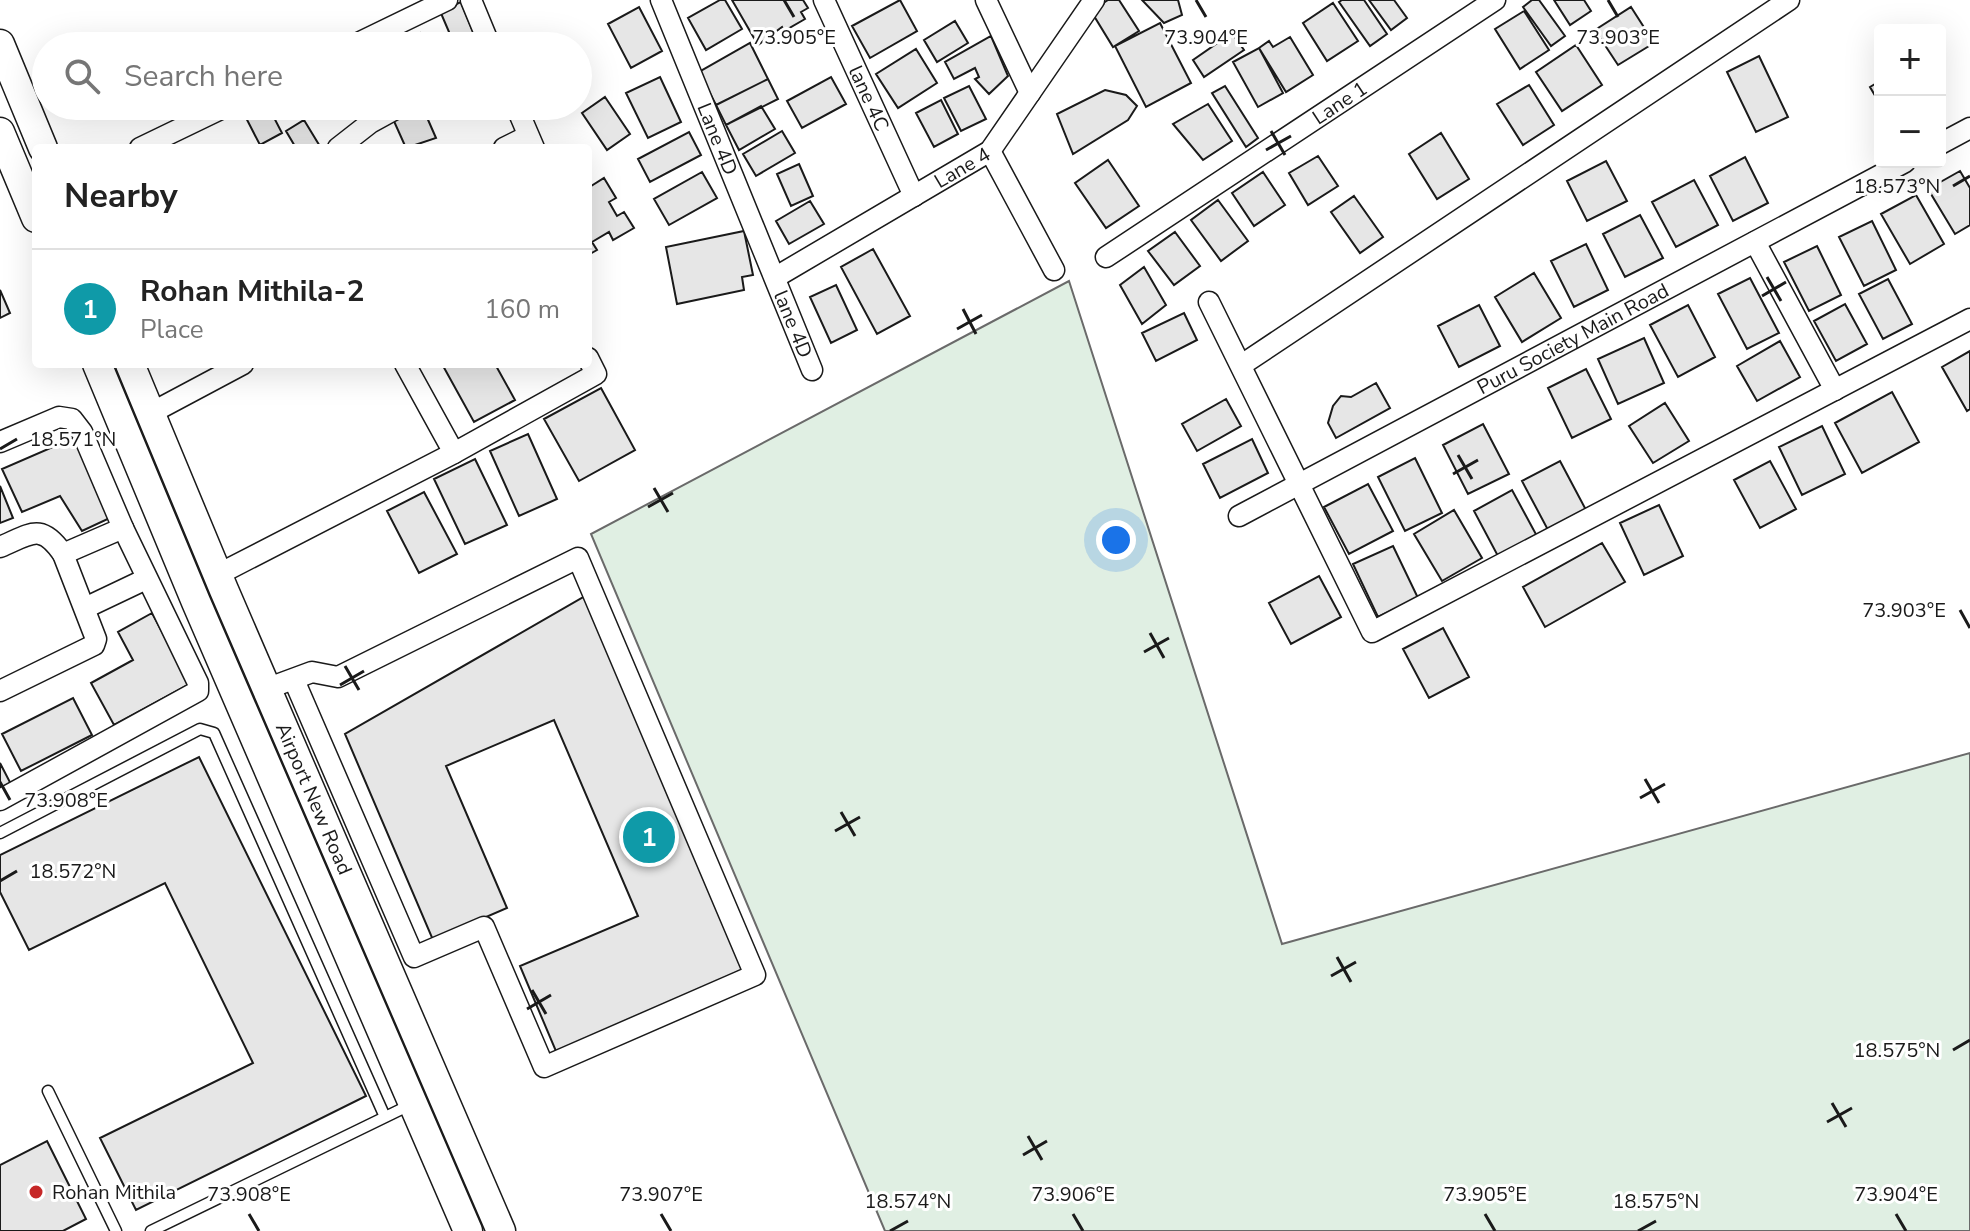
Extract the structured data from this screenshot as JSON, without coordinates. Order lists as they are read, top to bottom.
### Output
{
  "streets": {
    "main road": ["Airport New Road"],
    "street": [
      "lane 4C",
      "Lane 1",
      "Lane 4D",
      "Lane 4",
      "lane 4D",
      "Puru Society Main Road"
    ]
  },
  "crossings": [
    ["lane 4C", "Lane 4"],
    ["Lane 4D", "Lane 4"],
    ["Lane 4D", "lane 4D"],
    ["Lane 4", "lane 4D"]
  ],
  "places": ["Rohan Mithila"],
  "page": {
    "map_buttons": ["+", "−"],
    "search": "Search here",
    "heading": "Nearby",
    "list": [
      {
        "mark": "1",
        "name": "Rohan Mithila-2",
        "note": "Place",
        "value": "160 m"
      }
    ],
    "pins": "1"
  },
  "coordinates": [
    "73.903°E",
    "73.905°E",
    "73.904°E",
    "18.573°N",
    "18.571°N",
    "73.908°E",
    "18.572°N",
    "18.575°N",
    "73.907°E",
    "73.906°E",
    "18.574°N"
  ]
}
